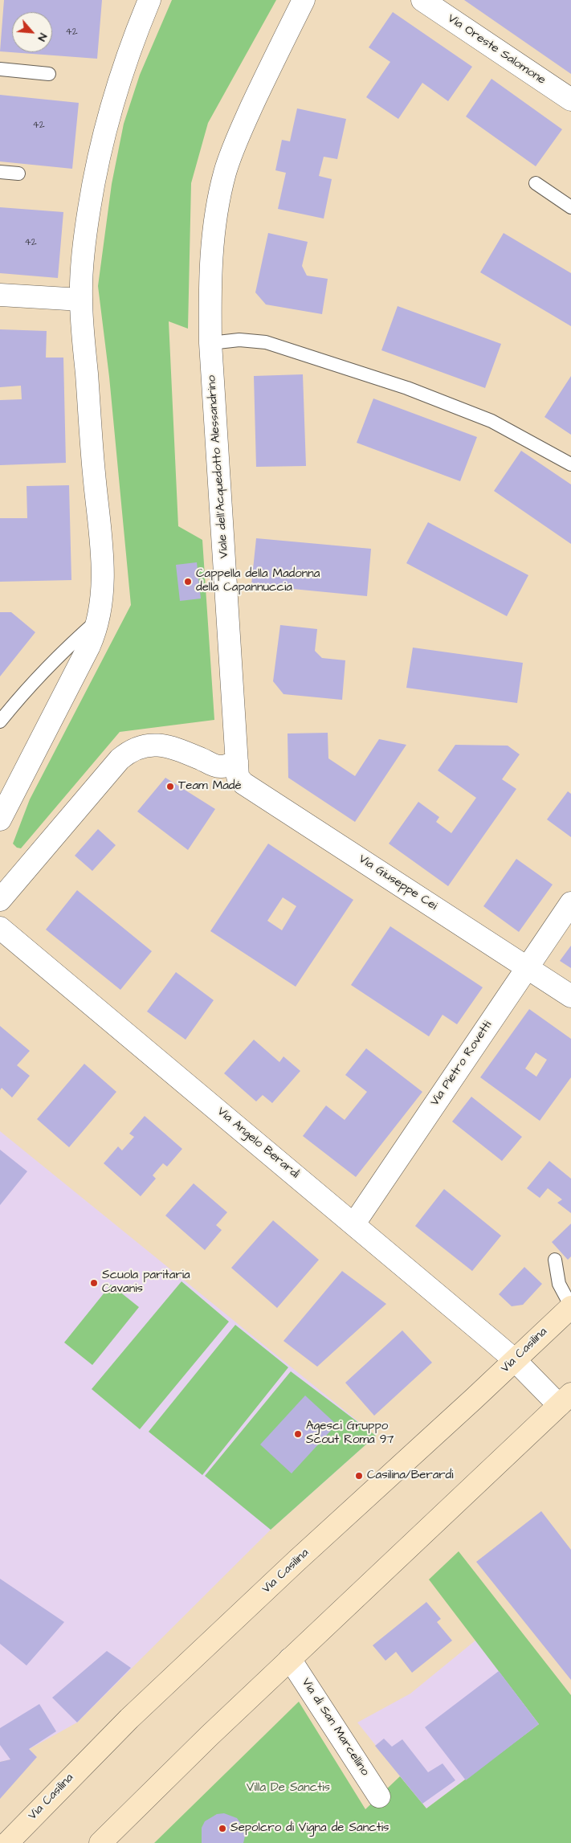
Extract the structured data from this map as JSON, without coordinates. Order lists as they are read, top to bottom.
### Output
{
  "streets": {
    "main road": ["Via Casilina"],
    "street": [
      "Via Oreste Salomone",
      "Viale dell'Acquedotto Alessandrino",
      "Via Giuseppe Cei",
      "Via Pietro Rovetti",
      "Via Angelo Berardi",
      "Via di San Marcellino"
    ]
  },
  "crossings": [
    ["Viale dell'Acquedotto Alessandrino", "Via Giuseppe Cei"],
    ["Via Giuseppe Cei", "Via Pietro Rovetti"],
    ["Via Pietro Rovetti", "Via Angelo Berardi"],
    ["Via Angelo Berardi", "Via Casilina"]
  ],
  "parks": ["Villa De Sanctis"],
  "places": [
    "Cappella della Madonna della Capannuccia",
    "Team Madé",
    "Scuola paritaria Cavanis",
    "Agesci Gruppo Scout Roma 97",
    "Casilina/Berardi",
    "Sepolcro di Vigna de Sanctis"
  ],
  "house_numbers": ["42", "42", "42"],
  "north": "bottom right"
}
